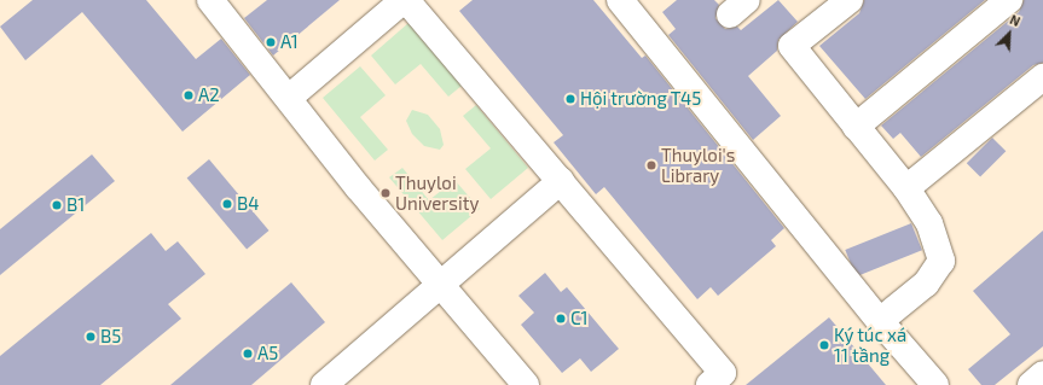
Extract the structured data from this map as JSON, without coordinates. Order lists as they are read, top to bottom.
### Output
{
  "places": [
    "A1",
    "A2",
    "Hội trường T45",
    "Thuyloi's Library",
    "Thuyloi University",
    "B4",
    "B1",
    "C1",
    "B5",
    "Ký túc xá 11 tầng",
    "A5"
  ],
  "north": "top right"
}
